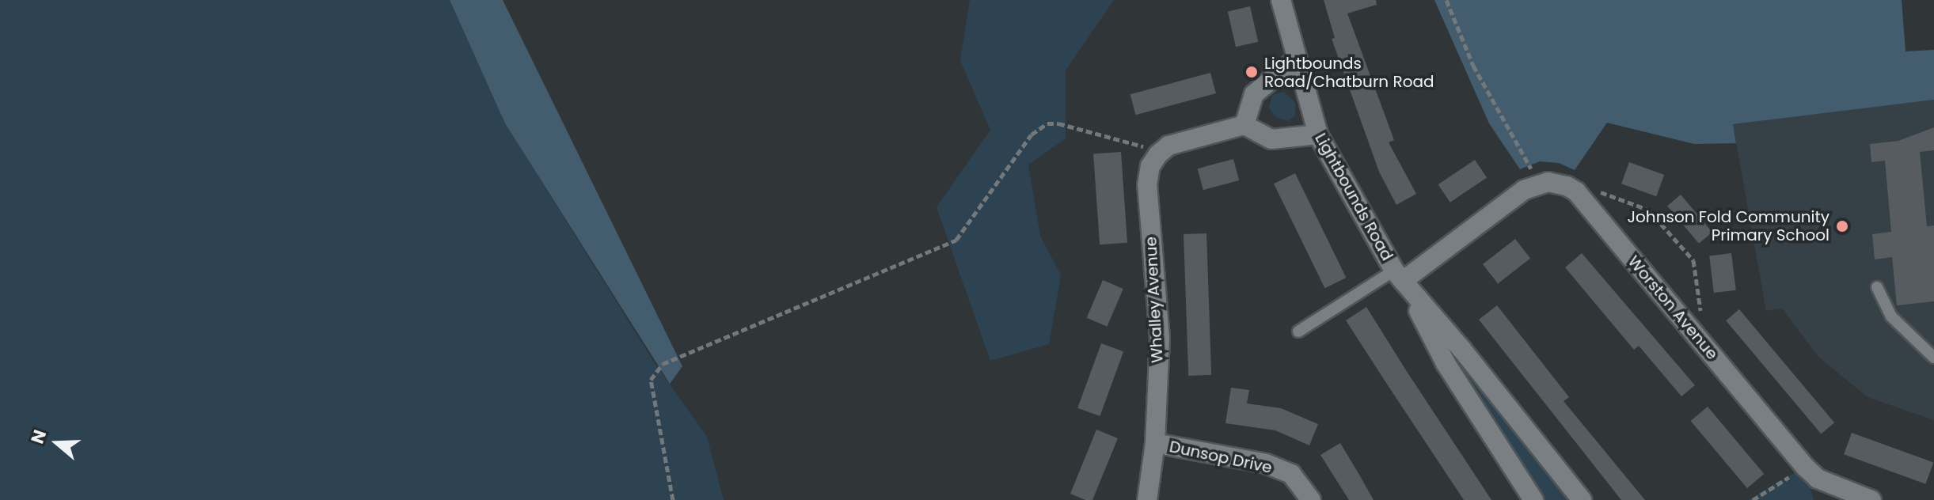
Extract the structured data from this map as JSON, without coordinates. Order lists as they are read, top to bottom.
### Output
{
  "streets": {
    "street": [
      "Lightbounds Road",
      "Whalley Avenue",
      "Worston Avenue",
      "Dunsop Drive"
    ]
  },
  "crossings": [
    ["Whalley Avenue", "Dunsop Drive"]
  ],
  "places": ["Lightbounds Road/Chatburn Road", "Johnson Fold Community Primary School"],
  "north": "left"
}
